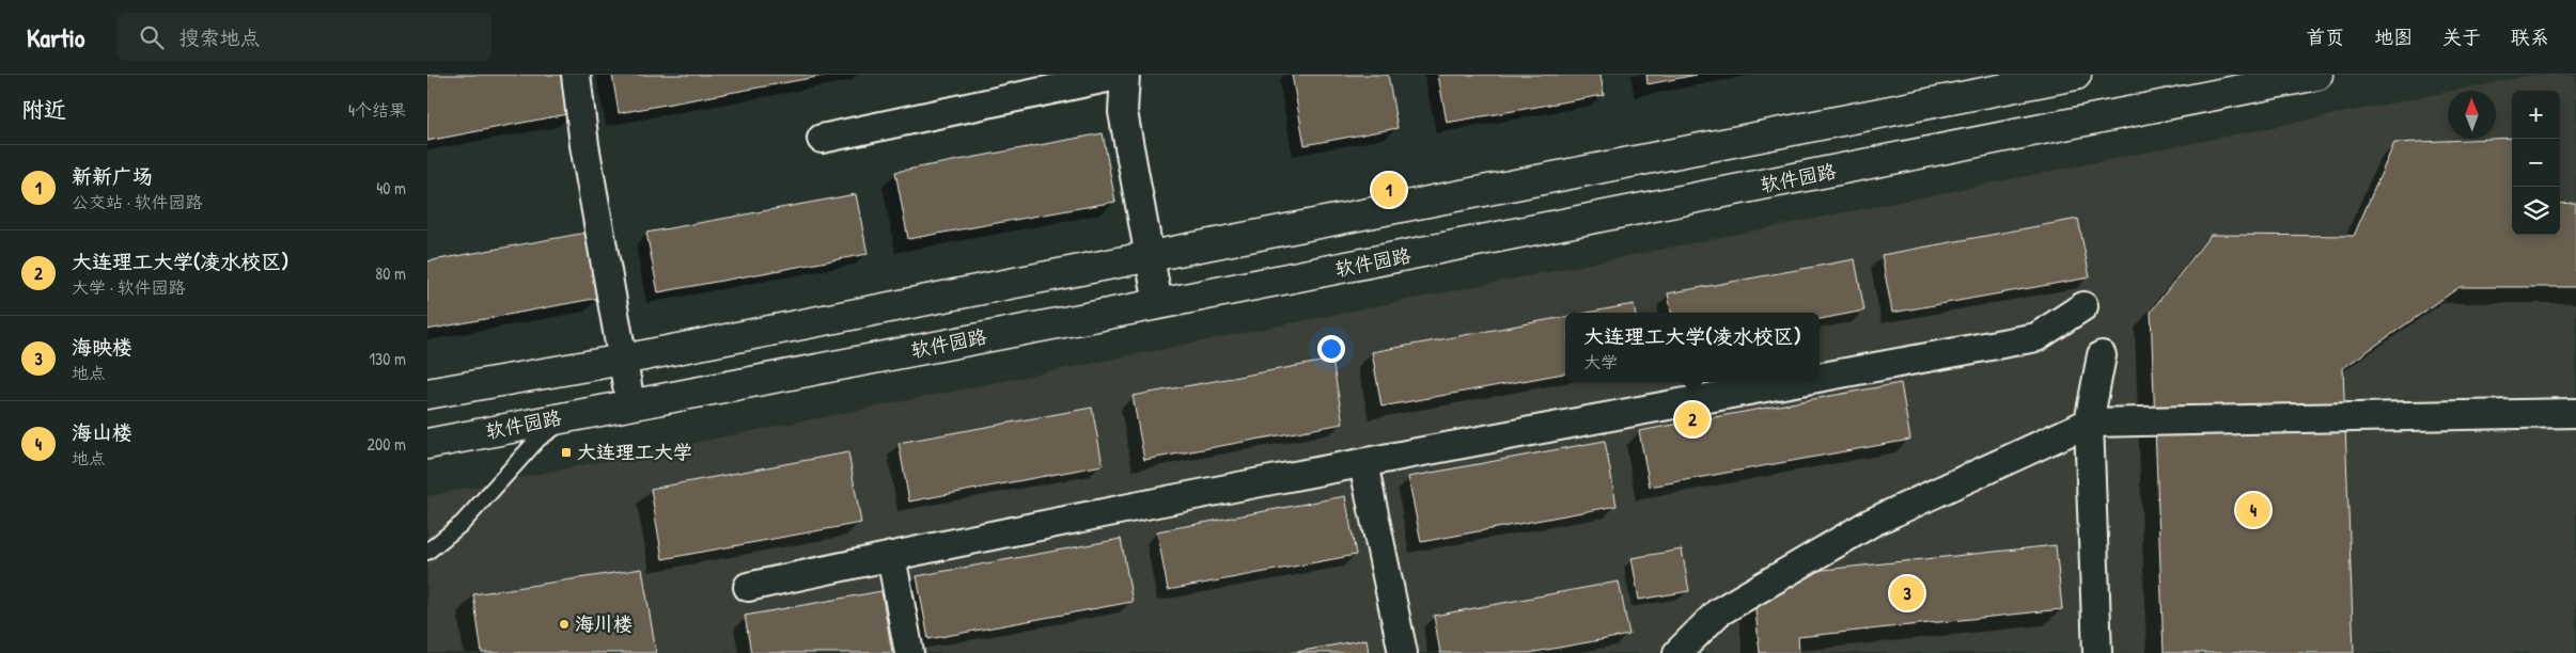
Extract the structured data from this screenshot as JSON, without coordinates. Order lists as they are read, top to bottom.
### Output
{
  "streets": {
    "main road": ["软件园路"]
  },
  "places": {
    "transit": ["大连理工大学"],
    "other": ["海川楼"]
  },
  "north": "top",
  "page": {
    "header": "Kartio",
    "search": "搜索地点",
    "nav": [
      "首页",
      "地图",
      "关于",
      "联系"
    ],
    "heading": ["附近", "4个结果"],
    "map_buttons": ["+", "−"],
    "list": [
      {
        "mark": "1",
        "name": "新新广场",
        "note": "公交站 · 软件园路",
        "value": "40 m"
      },
      {
        "mark": "2",
        "name": "大连理工大学(凌水校区)",
        "note": "大学 · 软件园路",
        "value": "80 m"
      },
      {
        "mark": "3",
        "name": "海映楼",
        "note": "地点",
        "value": "130 m"
      },
      {
        "mark": "4",
        "name": "海山楼",
        "note": "地点",
        "value": "200 m"
      }
    ],
    "pins": [
      "1",
      "2",
      "4",
      "3"
    ],
    "popup": ["大连理工大学(凌水校区)", "大学"]
  }
}
